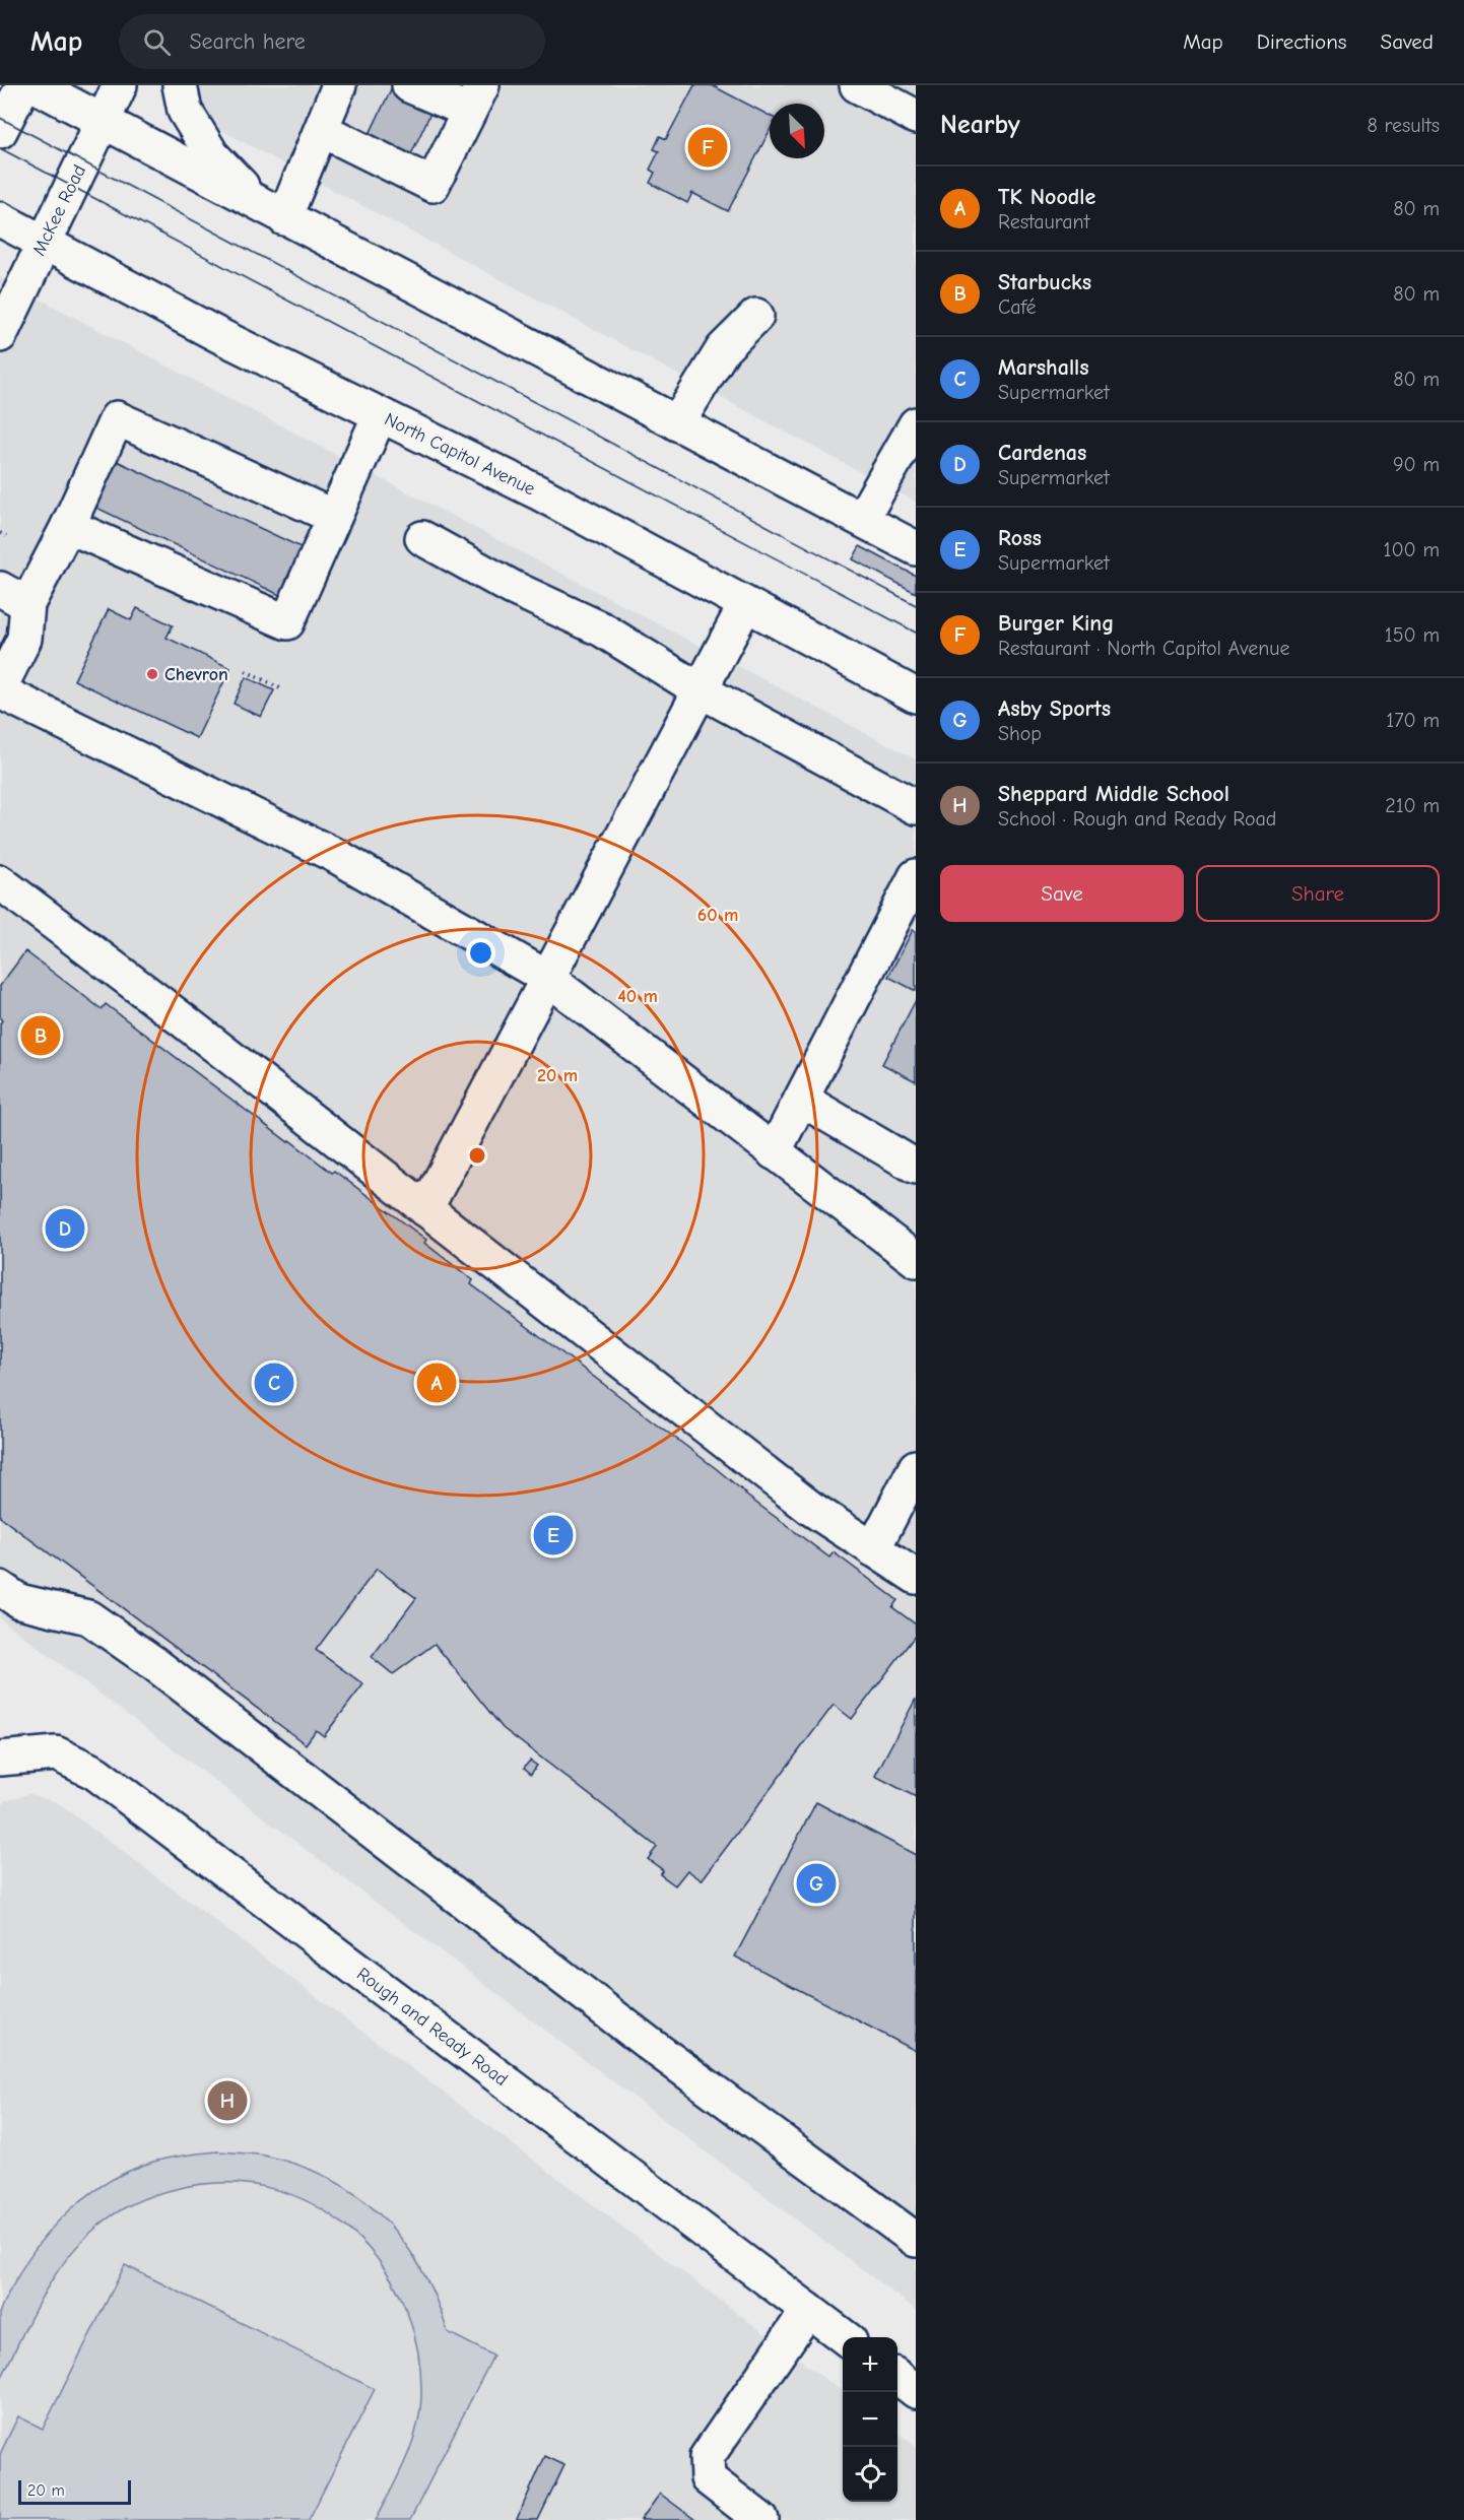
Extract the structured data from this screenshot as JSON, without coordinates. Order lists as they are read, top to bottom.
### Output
{
  "streets": {
    "main road": ["McKee Road", "North Capitol Avenue", "Rough and Ready Road"]
  },
  "crossings": [
    ["McKee Road", "North Capitol Avenue"]
  ],
  "places": ["Chevron"],
  "scale_bar": "20 m",
  "north": "bottom right",
  "page": {
    "header": "Map",
    "search": "Search here",
    "nav": ["Map", "Directions", "Saved"],
    "heading": ["Nearby", "8 results"],
    "pins": [
      "F",
      "B",
      "D",
      "A",
      "C",
      "E",
      "G",
      "H"
    ],
    "list": [
      {
        "mark": "A",
        "name": "TK Noodle",
        "note": "Restaurant",
        "value": "80 m"
      },
      {
        "mark": "B",
        "name": "Starbucks",
        "note": "Café",
        "value": "80 m"
      },
      {
        "mark": "C",
        "name": "Marshalls",
        "note": "Supermarket",
        "value": "80 m"
      },
      {
        "mark": "D",
        "name": "Cardenas",
        "note": "Supermarket",
        "value": "90 m"
      },
      {
        "mark": "E",
        "name": "Ross",
        "note": "Supermarket",
        "value": "100 m"
      },
      {
        "mark": "F",
        "name": "Burger King",
        "note": "Restaurant · North Capitol Avenue",
        "value": "150 m"
      },
      {
        "mark": "G",
        "name": "Asby Sports",
        "note": "Shop",
        "value": "170 m"
      },
      {
        "mark": "H",
        "name": "Sheppard Middle School",
        "note": "School · Rough and Ready Road",
        "value": "210 m"
      }
    ],
    "buttons": ["Save", "Share"],
    "map_buttons": ["+", "−"],
    "scale": "20 m"
  },
  "rings": ["60 m", "40 m", "20 m"]
}
